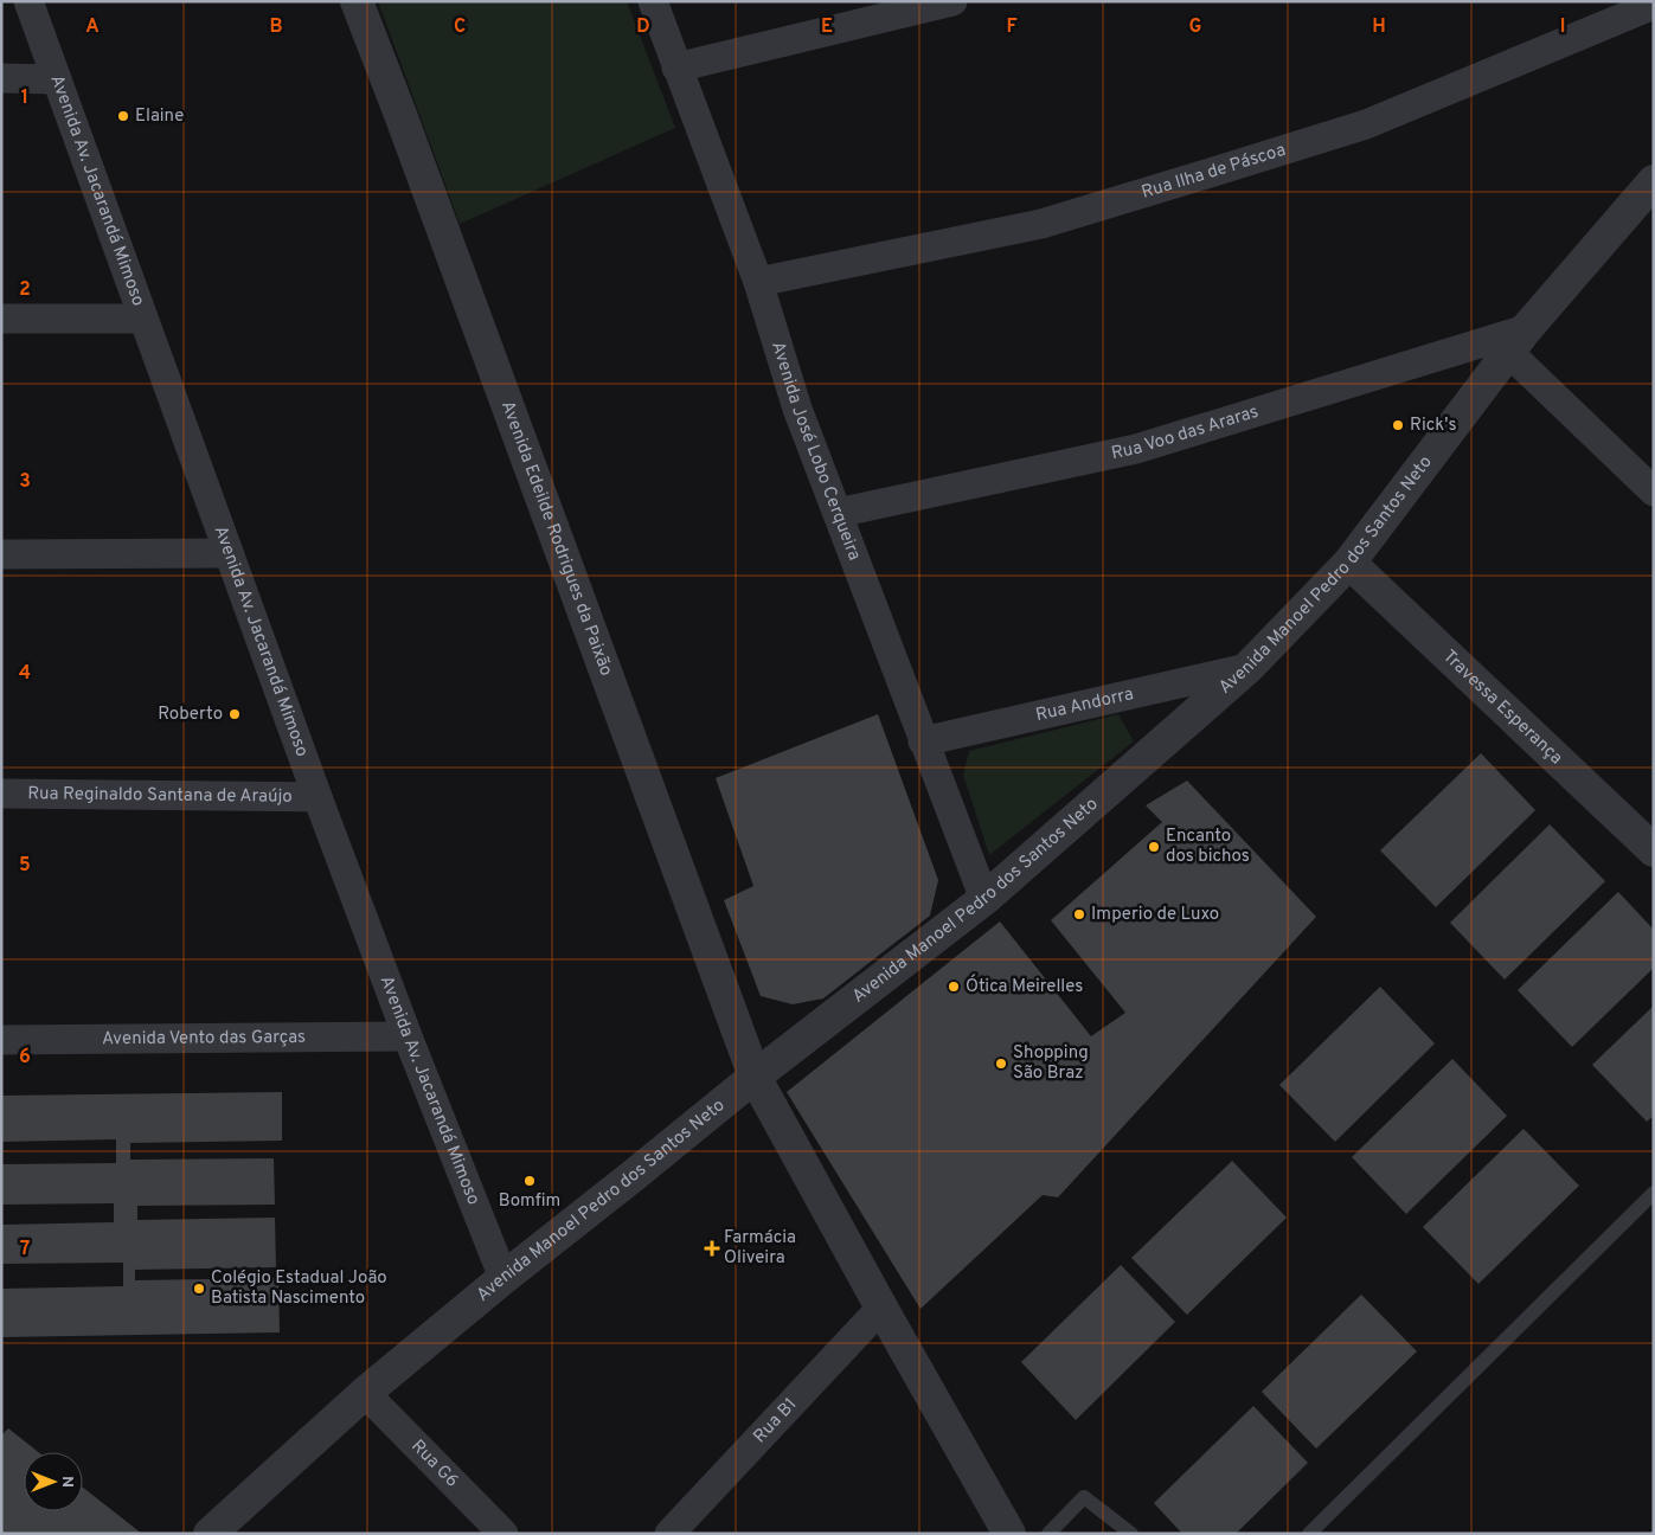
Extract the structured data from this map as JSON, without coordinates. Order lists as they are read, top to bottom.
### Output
{
  "streets": {
    "street": [
      "Rua Ilha de Páscoa",
      "Avenida Av. Jacarandá Mimoso",
      "Rua Voo das Araras",
      "Avenida José Lobo Cerqueira",
      "Avenida Edeilde Rodrigues da Paixão",
      "Avenida Manoel Pedro dos Santos Neto",
      "Rua Andorra",
      "Travessa Esperança",
      "Rua Reginaldo Santana de Araújo",
      "Avenida Vento das Garças",
      "Rua B1",
      "Rua G6"
    ]
  },
  "crossings": [
    ["Rua Ilha de Páscoa", "Avenida José Lobo Cerqueira"],
    ["Avenida Av. Jacarandá Mimoso", "Avenida Manoel Pedro dos Santos Neto"],
    ["Avenida Av. Jacarandá Mimoso", "Rua Reginaldo Santana de Araújo"],
    ["Avenida Av. Jacarandá Mimoso", "Avenida Vento das Garças"],
    ["Rua Voo das Araras", "Avenida José Lobo Cerqueira"],
    ["Rua Voo das Araras", "Avenida Manoel Pedro dos Santos Neto"],
    ["Avenida José Lobo Cerqueira", "Avenida Manoel Pedro dos Santos Neto"],
    ["Avenida José Lobo Cerqueira", "Rua Andorra"],
    ["Avenida Edeilde Rodrigues da Paixão", "Avenida Manoel Pedro dos Santos Neto"],
    ["Avenida Edeilde Rodrigues da Paixão", "Rua B1"],
    ["Avenida Manoel Pedro dos Santos Neto", "Rua Andorra"],
    ["Avenida Manoel Pedro dos Santos Neto", "Travessa Esperança"],
    ["Avenida Manoel Pedro dos Santos Neto", "Rua G6"]
  ],
  "places": {
    "other": [
      "Elaine",
      "Rick's",
      "Roberto",
      "Encanto dos bichos",
      "Imperio de Luxo",
      "Ótica Meirelles",
      "Shopping São Braz",
      "Bomfim",
      "Colégio Estadual João Batista Nascimento"
    ],
    "health": ["Farmácia Oliveira"]
  },
  "north": "right",
  "grid": {
    "columns": [
      "A",
      "B",
      "C",
      "D",
      "E",
      "F",
      "G",
      "H",
      "I"
    ],
    "rows": [
      "1",
      "2",
      "3",
      "4",
      "5",
      "6",
      "7"
    ]
  }
}
